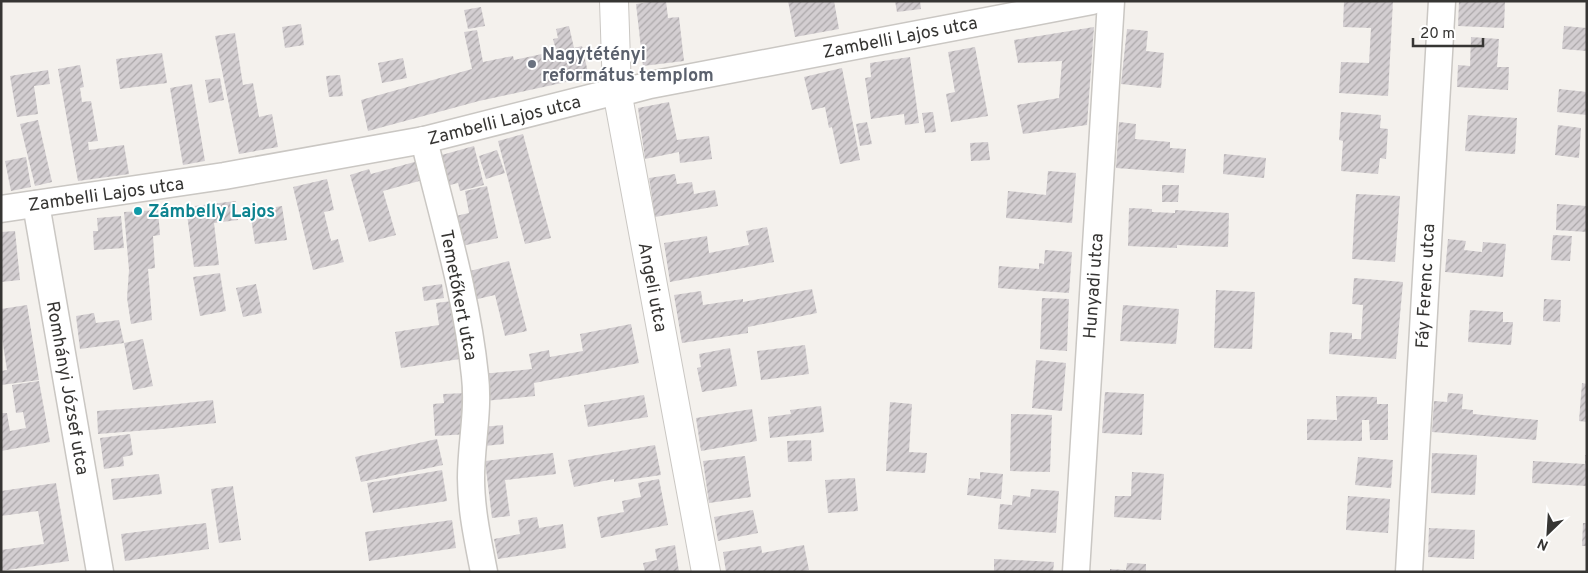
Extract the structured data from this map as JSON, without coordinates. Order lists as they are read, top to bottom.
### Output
{
  "streets": {
    "street": [
      "Zambelli Lajos utca",
      "Hunyadi utca",
      "Fáy Ferenc utca",
      "Angeli utca",
      "Temetőkert utca",
      "Romhányi József utca"
    ]
  },
  "crossings": [
    ["Zambelli Lajos utca", "Angeli utca"],
    ["Zambelli Lajos utca", "Temetőkert utca"],
    ["Zambelli Lajos utca", "Romhányi József utca"]
  ],
  "places": ["Nagytétényi református templom", "Zámbelly Lajos"],
  "scale_bar": "20 m",
  "north": "bottom left"
}
